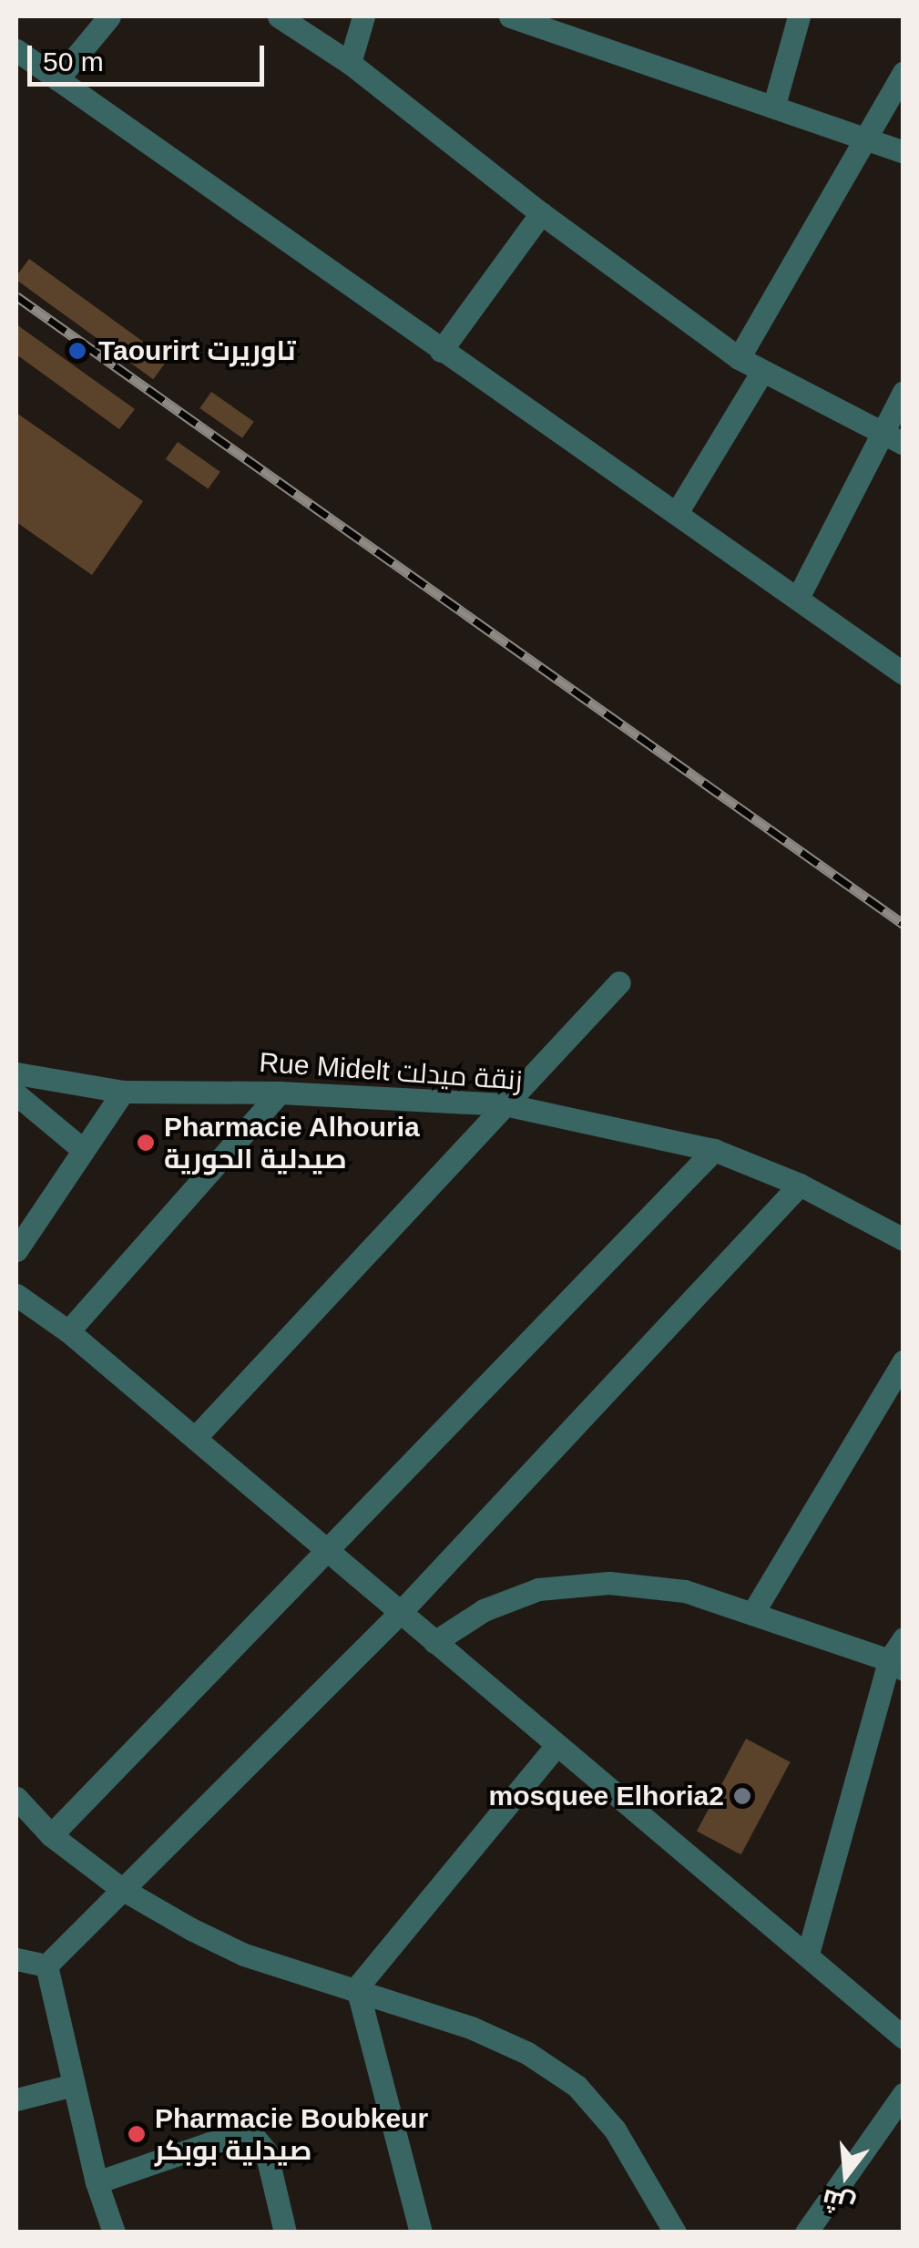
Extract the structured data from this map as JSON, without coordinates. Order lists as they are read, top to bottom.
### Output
{
  "streets": {
    "street": ["Rue Midelt زنقة ميدلت"]
  },
  "places": [
    "Taourirt تاوريرت",
    "Pharmacie Alhouria صيدلية الحورية",
    "mosquee Elhoria2",
    "Pharmacie Boubkeur صيدلية بوبكر"
  ],
  "scale_bar": "50 m",
  "north": "bottom"
}
